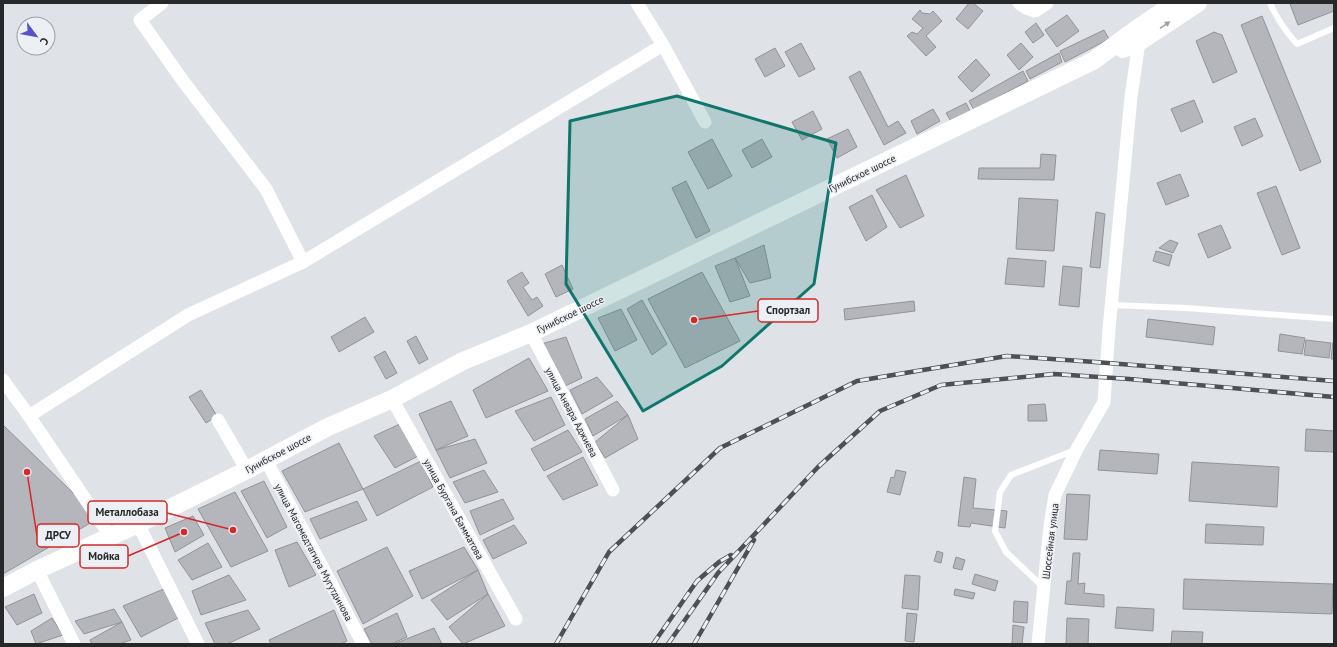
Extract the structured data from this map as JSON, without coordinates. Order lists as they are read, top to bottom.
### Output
{
  "streets": {
    "main road": ["Гунибское шоссе"],
    "street": [
      "улица Анвара Аджиева",
      "улица Бургана Бамматова",
      "Шоссейная улица",
      "улица Магомедтагира Мугутдинова"
    ]
  },
  "crossings": [
    ["Гунибское шоссе", "улица Анвара Аджиева"],
    ["Гунибское шоссе", "улица Бургана Бамматова"],
    ["Гунибское шоссе", "улица Магомедтагира Мугутдинова"]
  ],
  "places": [
    "Спортзал",
    "ДРСУ",
    "Металлобаза",
    "Мойка"
  ],
  "north": "bottom right"
}
